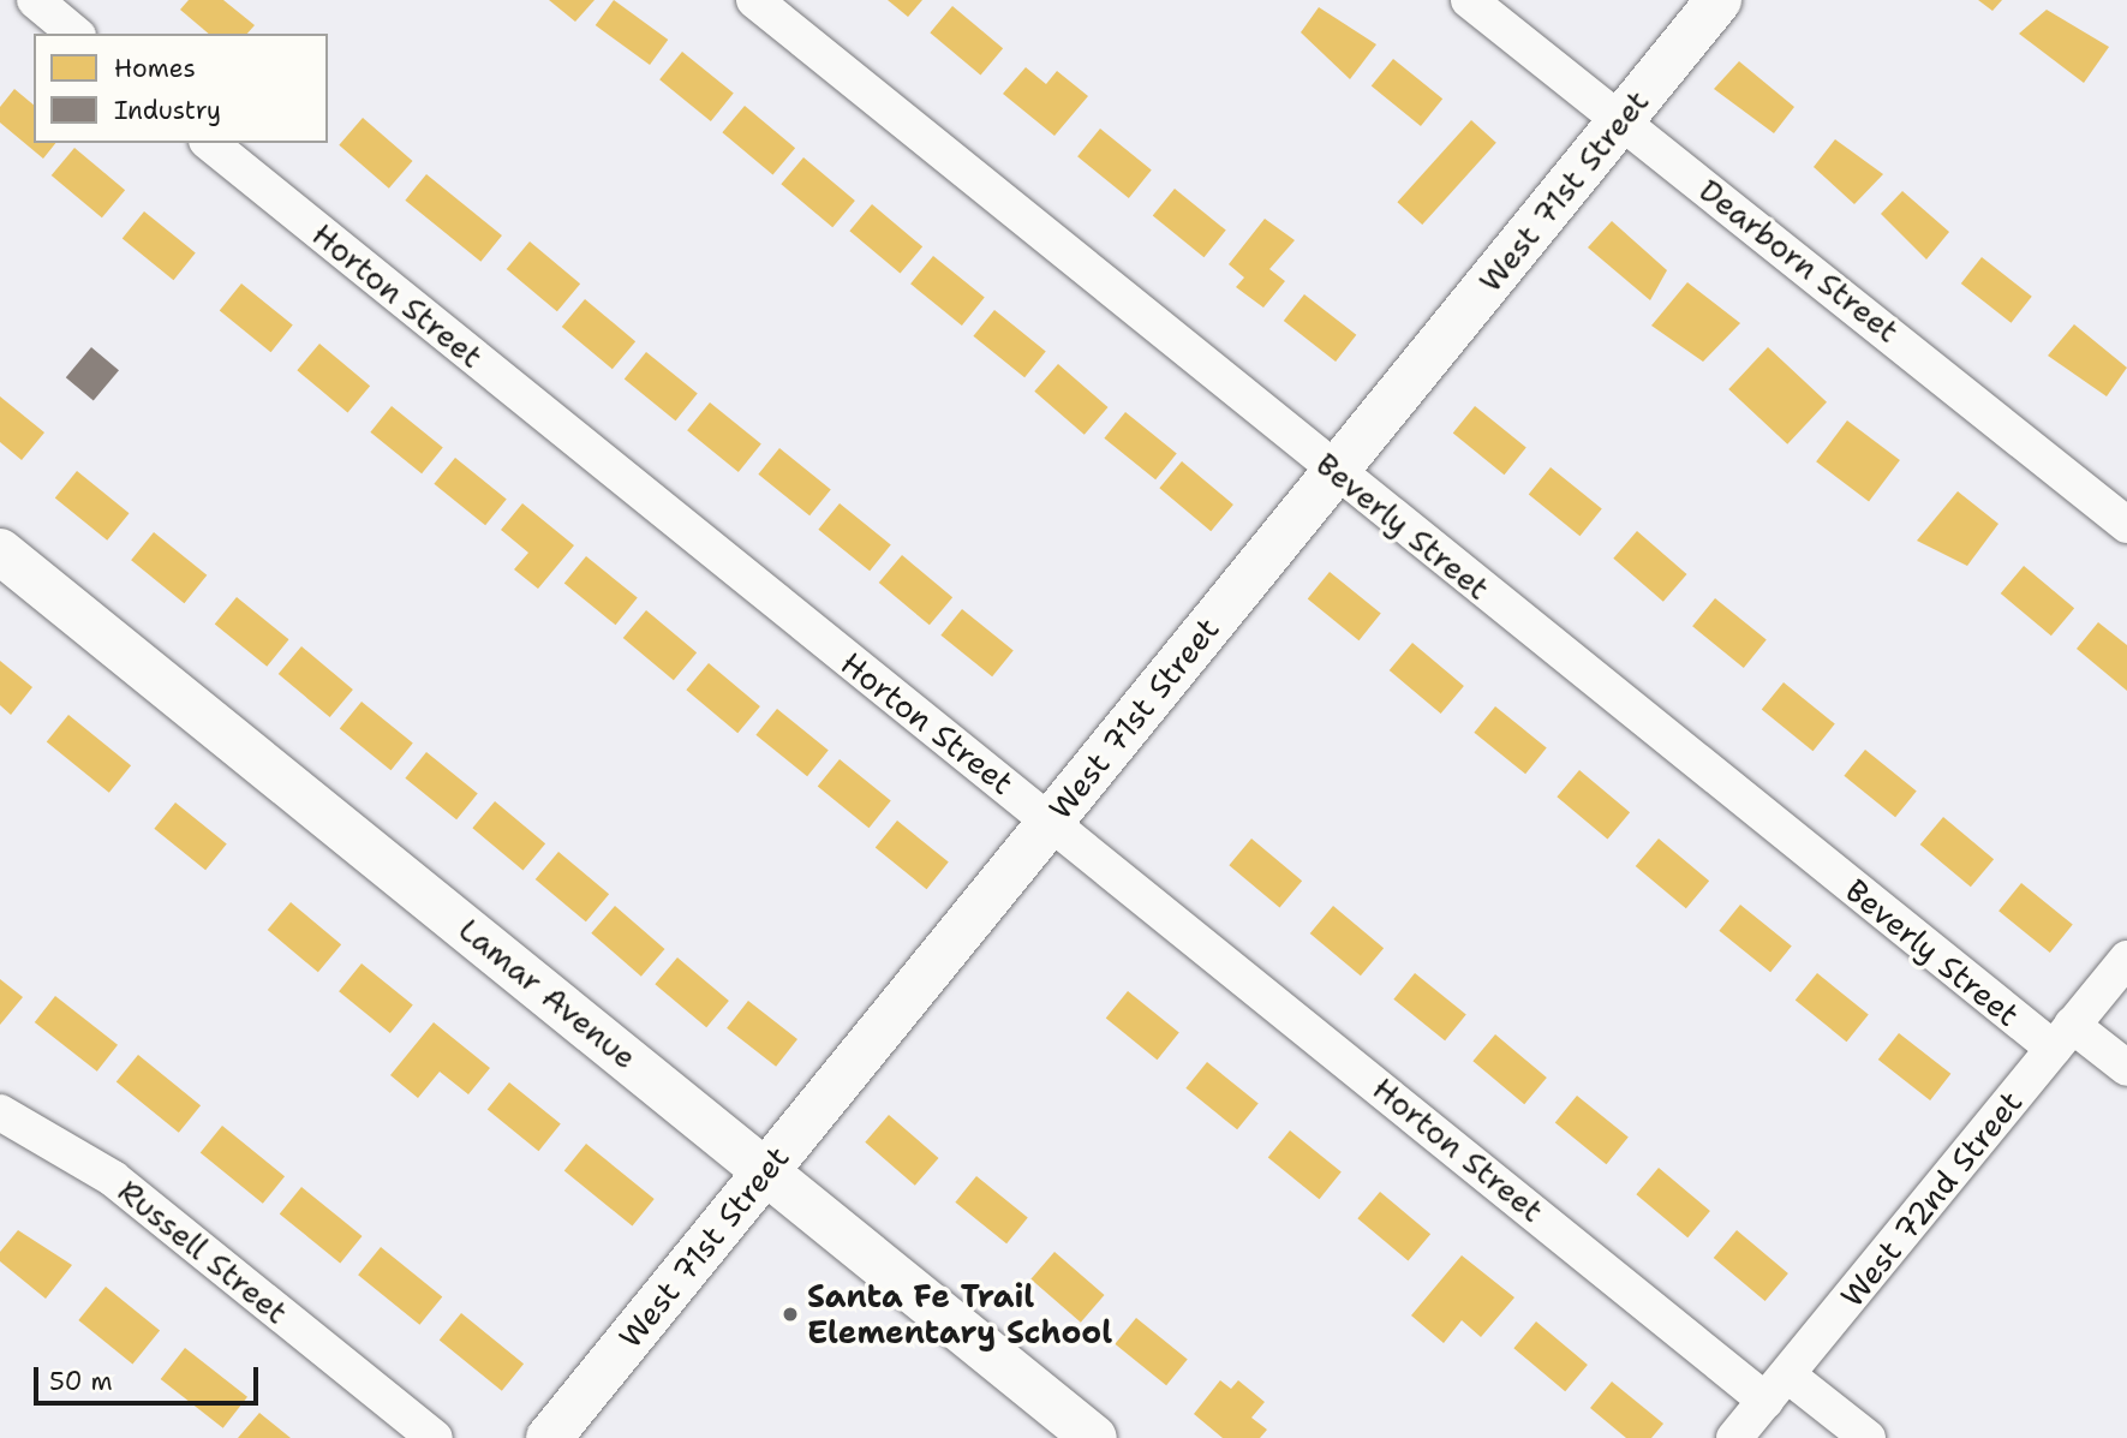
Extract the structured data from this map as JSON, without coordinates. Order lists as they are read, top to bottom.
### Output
{
  "streets": {
    "street": [
      "West 71st Street",
      "Dearborn Street",
      "Horton Street",
      "Beverly Street",
      "Lamar Avenue",
      "West 72nd Street",
      "Russell Street"
    ]
  },
  "crossings": [
    ["West 71st Street", "Dearborn Street"],
    ["West 71st Street", "Horton Street"],
    ["West 71st Street", "Beverly Street"],
    ["West 71st Street", "Lamar Avenue"],
    ["Horton Street", "West 72nd Street"],
    ["Beverly Street", "West 72nd Street"]
  ],
  "places": ["Santa Fe Trail Elementary School"],
  "legend": ["Homes", "Industry"],
  "scale_bar": "50 m"
}
